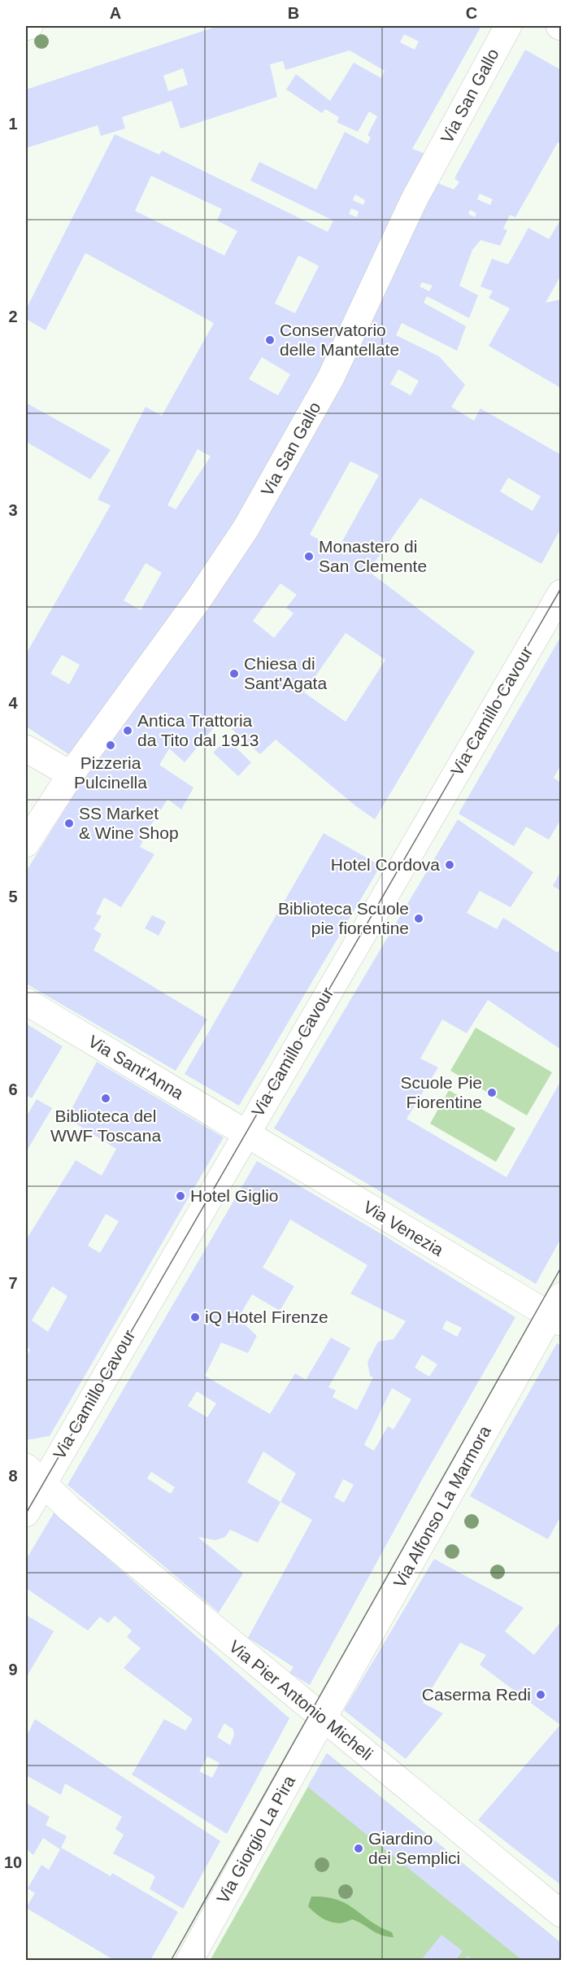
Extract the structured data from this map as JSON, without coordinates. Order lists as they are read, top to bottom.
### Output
{
  "streets": {
    "street": [
      "Via San Gallo",
      "Via Camillo Cavour",
      "Via Sant'Anna",
      "Via Venezia",
      "Via Alfonso La Marmora",
      "Via Pier Antonio Micheli",
      "Via Giorgio La Pira"
    ]
  },
  "crossings": [
    ["Via Camillo Cavour", "Via Sant'Anna"],
    ["Via Camillo Cavour", "Via Venezia"],
    ["Via Camillo Cavour", "Via Pier Antonio Micheli"],
    ["Via Sant'Anna", "Via Venezia"],
    ["Via Venezia", "Via Alfonso La Marmora"],
    ["Via Alfonso La Marmora", "Via Pier Antonio Micheli"],
    ["Via Alfonso La Marmora", "Via Giorgio La Pira"],
    ["Via Pier Antonio Micheli", "Via Giorgio La Pira"]
  ],
  "places": [
    "Conservatorio delle Mantellate",
    "Monastero di San Clemente",
    "Chiesa di Sant'Agata",
    "Antica Trattoria da Tito dal 1913",
    "Pizzeria Pulcinella",
    "SS Market & Wine Shop",
    "Hotel Cordova",
    "Biblioteca Scuole pie fiorentine",
    "Scuole Pie Fiorentine",
    "Biblioteca del WWF Toscana",
    "Hotel Giglio",
    "iQ Hotel Firenze",
    "Caserma Redi",
    "Giardino dei Semplici"
  ],
  "grid": {
    "columns": ["A", "B", "C"],
    "rows": [
      "1",
      "2",
      "3",
      "4",
      "5",
      "6",
      "7",
      "8",
      "9",
      "10"
    ]
  }
}
